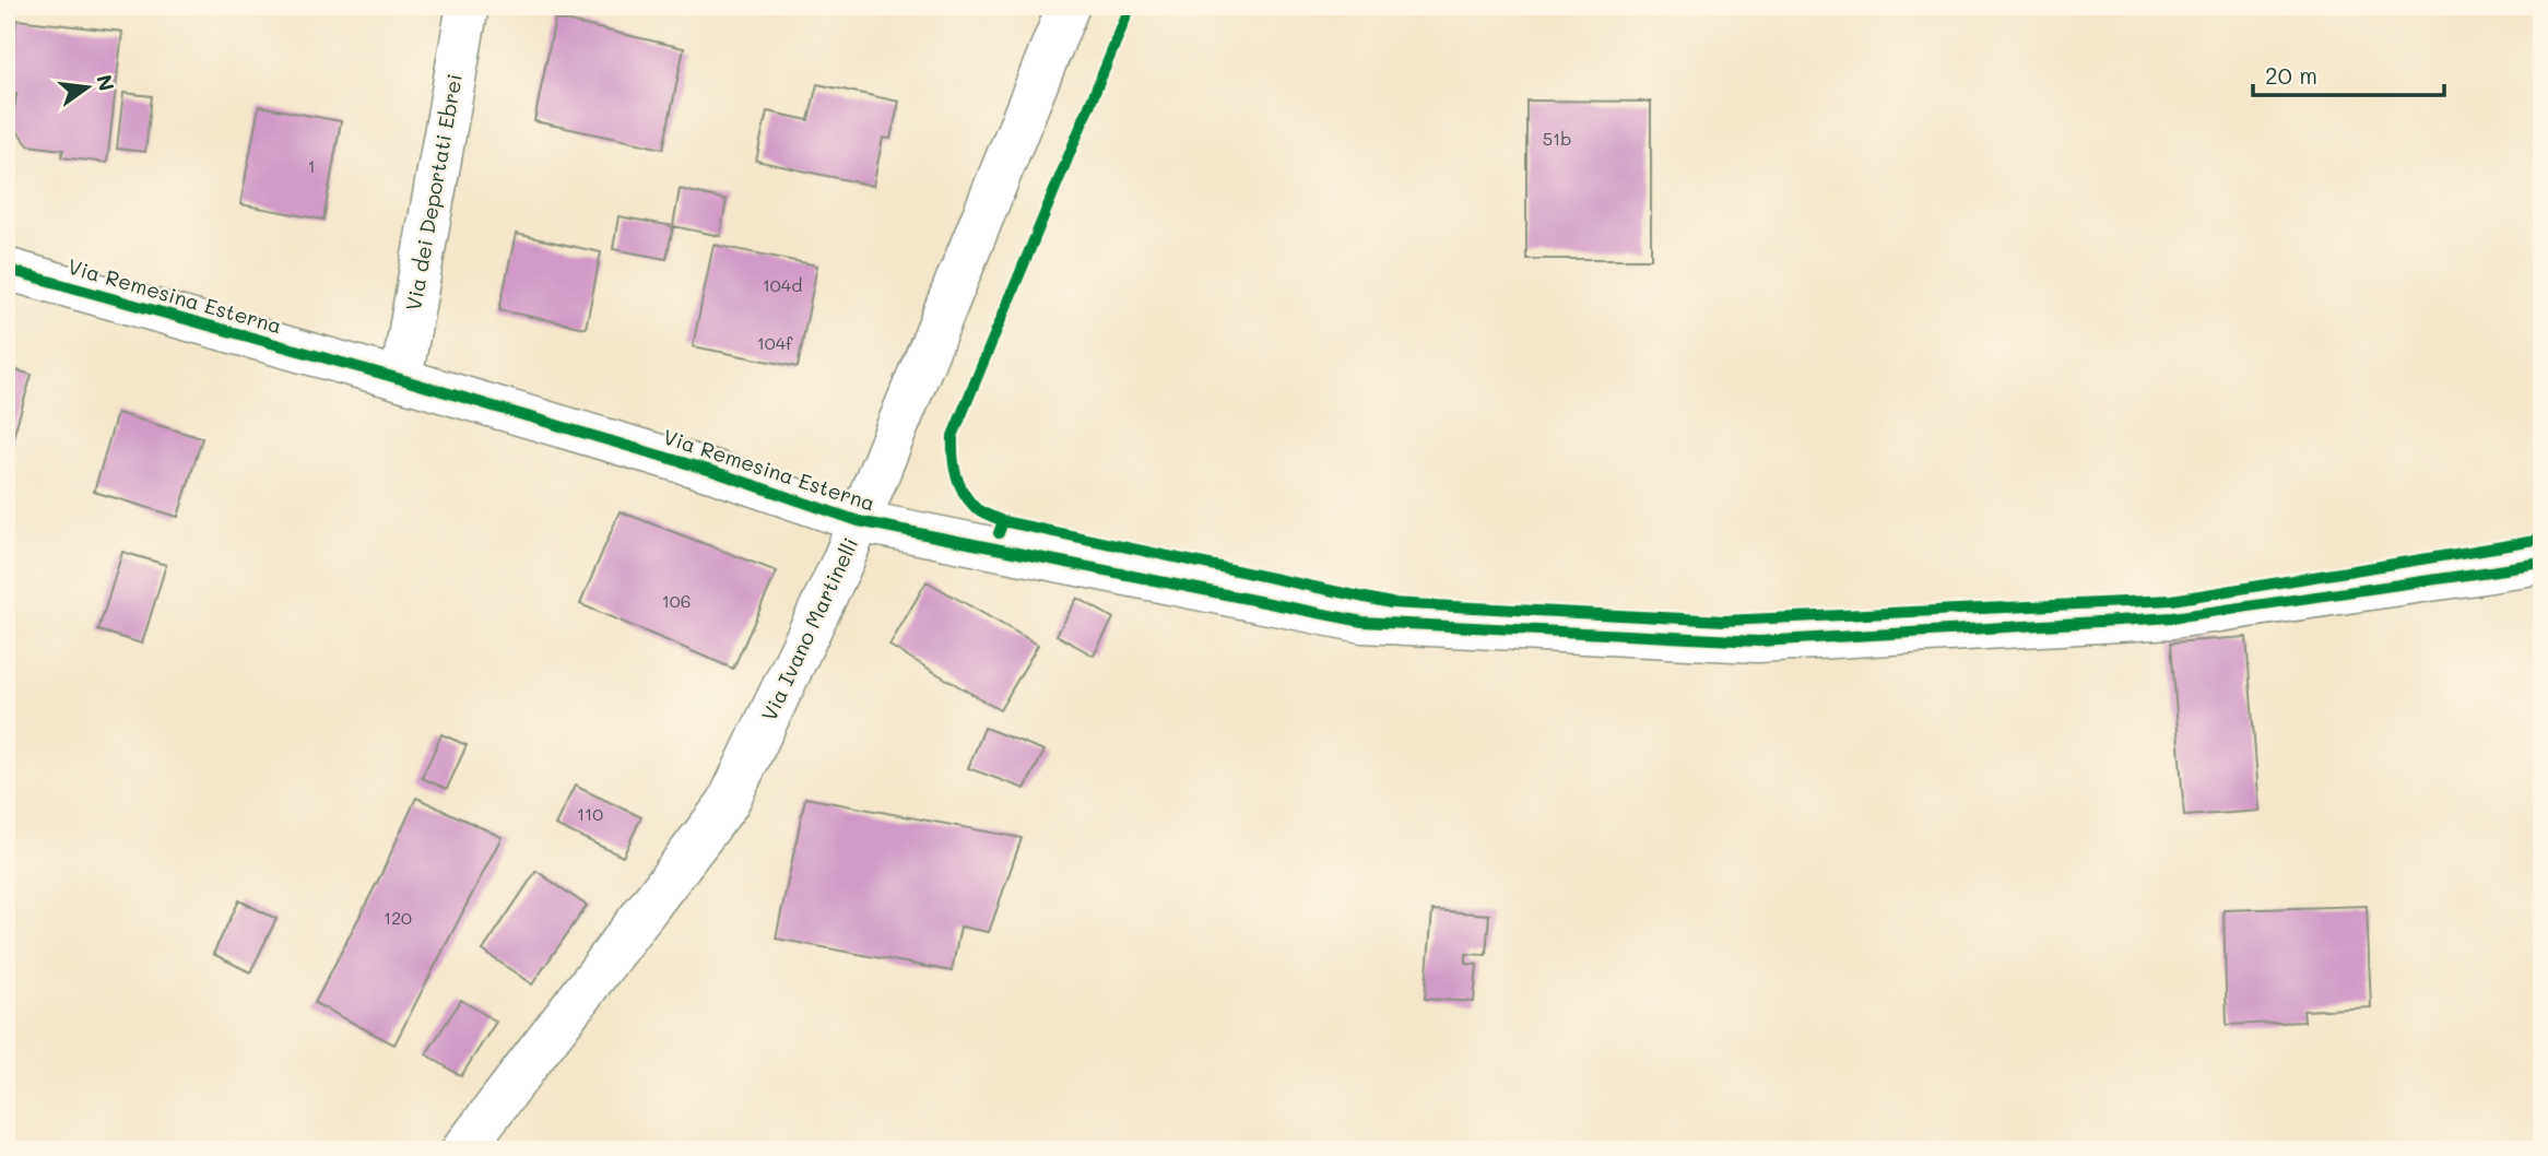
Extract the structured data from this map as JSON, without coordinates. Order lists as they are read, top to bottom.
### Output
{
  "streets": {
    "street": ["Via dei Deportati Ebrei", "Via Remesina Esterna", "Via Ivano Martinelli"]
  },
  "crossings": [
    ["Via dei Deportati Ebrei", "Via Remesina Esterna"],
    ["Via Remesina Esterna", "Via Ivano Martinelli"]
  ],
  "house_numbers": [
    "51b",
    "1",
    "104d",
    "104f",
    "106",
    "110",
    "120"
  ],
  "scale_bar": "20 m",
  "north": "right"
}
